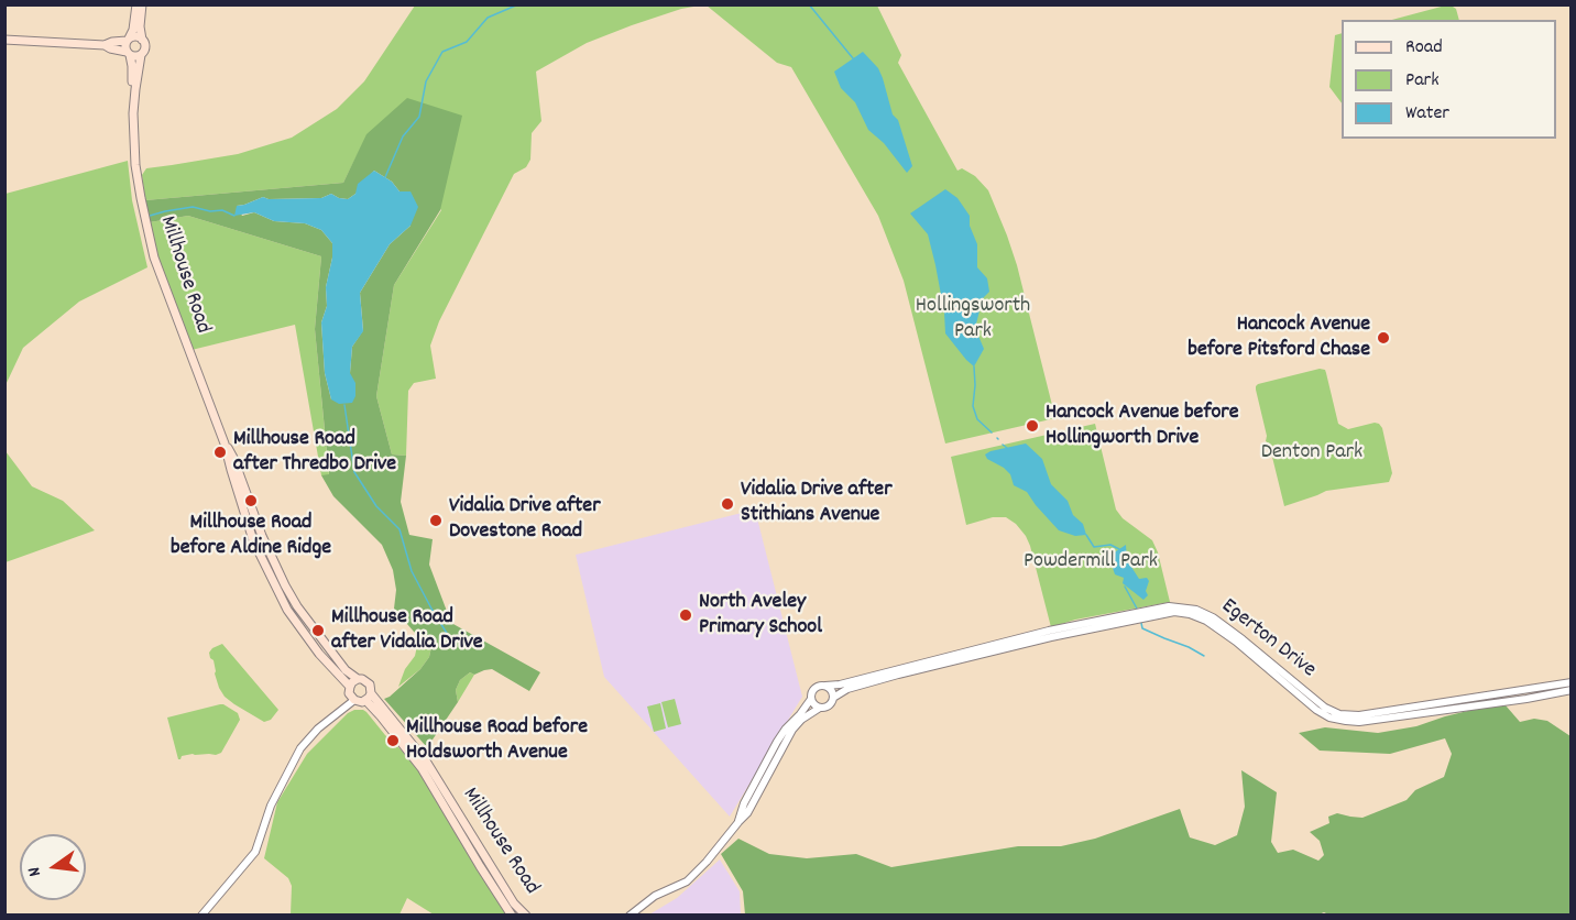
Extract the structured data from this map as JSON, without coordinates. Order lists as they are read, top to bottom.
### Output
{
  "streets": {
    "main road": ["Millhouse Road"],
    "street": ["Egerton Drive"]
  },
  "parks": ["Hollingsworth Park", "Denton Park", "Powdermill Park"],
  "places": [
    "Hancock Avenue before Pitsford Chase",
    "Hancock Avenue before Hollingworth Drive",
    "Millhouse Road after Thredbo Drive",
    "Millhouse Road before Aldine Ridge",
    "Vidalia Drive after Stithians Avenue",
    "Vidalia Drive after Dovestone Road",
    "North Aveley Primary School",
    "Millhouse Road after Vidalia Drive",
    "Millhouse Road before Holdsworth Avenue"
  ],
  "legend": ["Road", "Park", "Water"],
  "north": "left"
}
